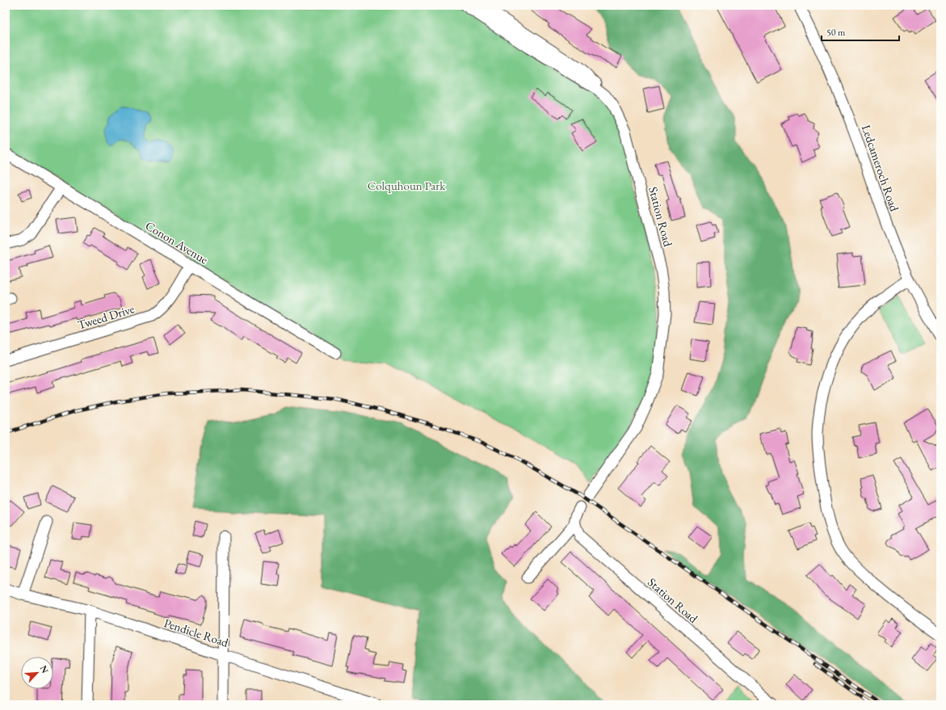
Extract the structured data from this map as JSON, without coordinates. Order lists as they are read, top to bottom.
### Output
{
  "streets": {
    "street": [
      "Ledcameroch Road",
      "Station Road",
      "Conon Avenue",
      "Tweed Drive",
      "Pendicle Road"
    ]
  },
  "crossings": [
    ["Conon Avenue", "Tweed Drive"]
  ],
  "parks": ["Colquhoun Park"],
  "scale_bar": "50 m",
  "north": "top right"
}
